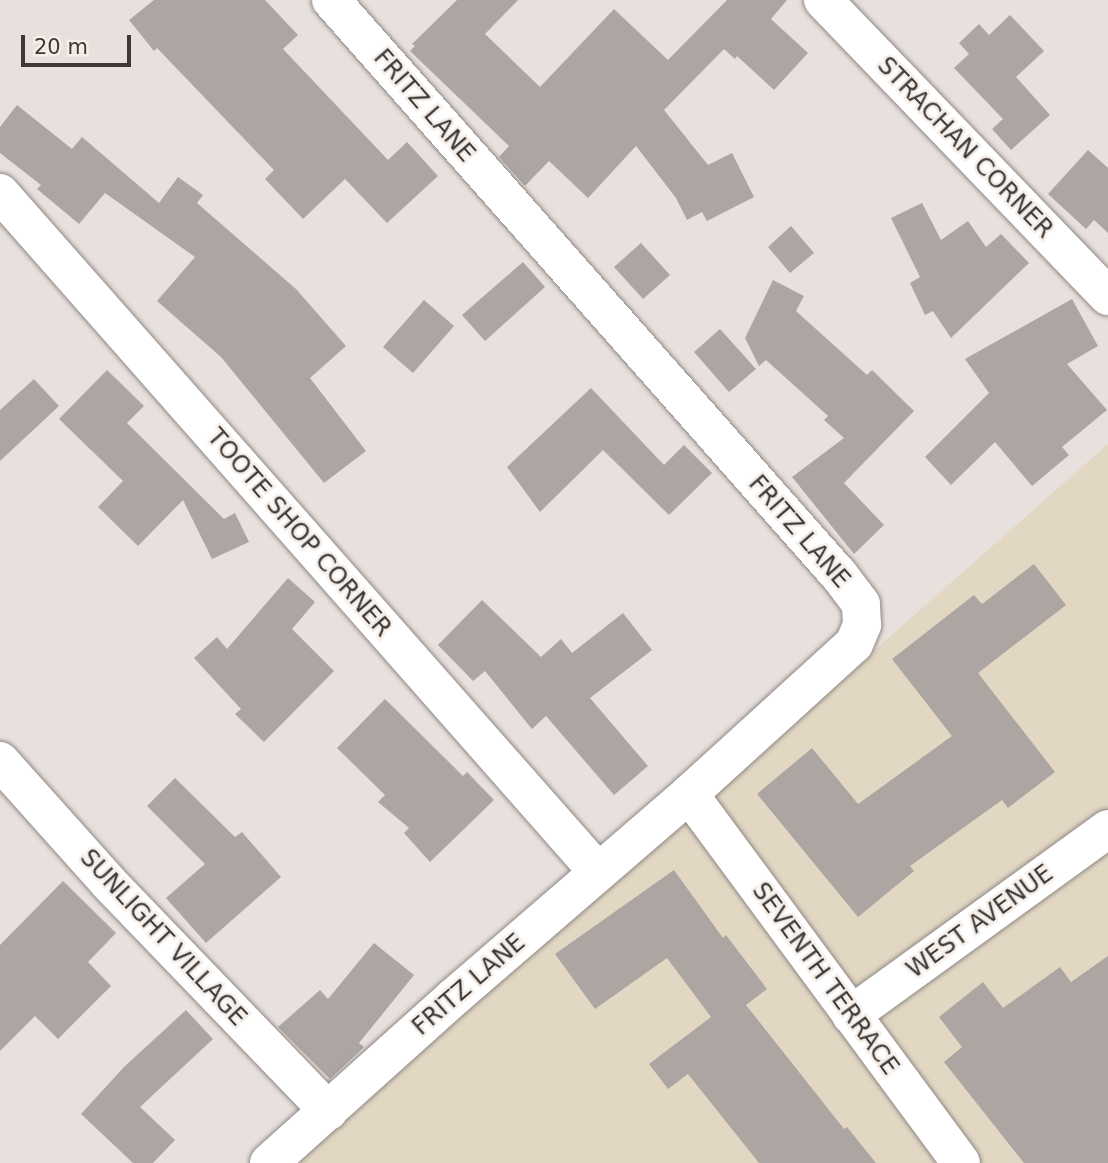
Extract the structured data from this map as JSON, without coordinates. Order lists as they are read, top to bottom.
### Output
{
  "streets": {
    "street": [
      "FRITZ LANE",
      "STRACHAN CORNER",
      "TOOTE SHOP CORNER",
      "WEST AVENUE",
      "SUNLIGHT VILLAGE",
      "SEVENTH TERRACE"
    ]
  },
  "crossings": [
    ["FRITZ LANE", "TOOTE SHOP CORNER"],
    ["FRITZ LANE", "SUNLIGHT VILLAGE"],
    ["FRITZ LANE", "SEVENTH TERRACE"],
    ["WEST AVENUE", "SEVENTH TERRACE"]
  ],
  "scale_bar": "20 m"
}
